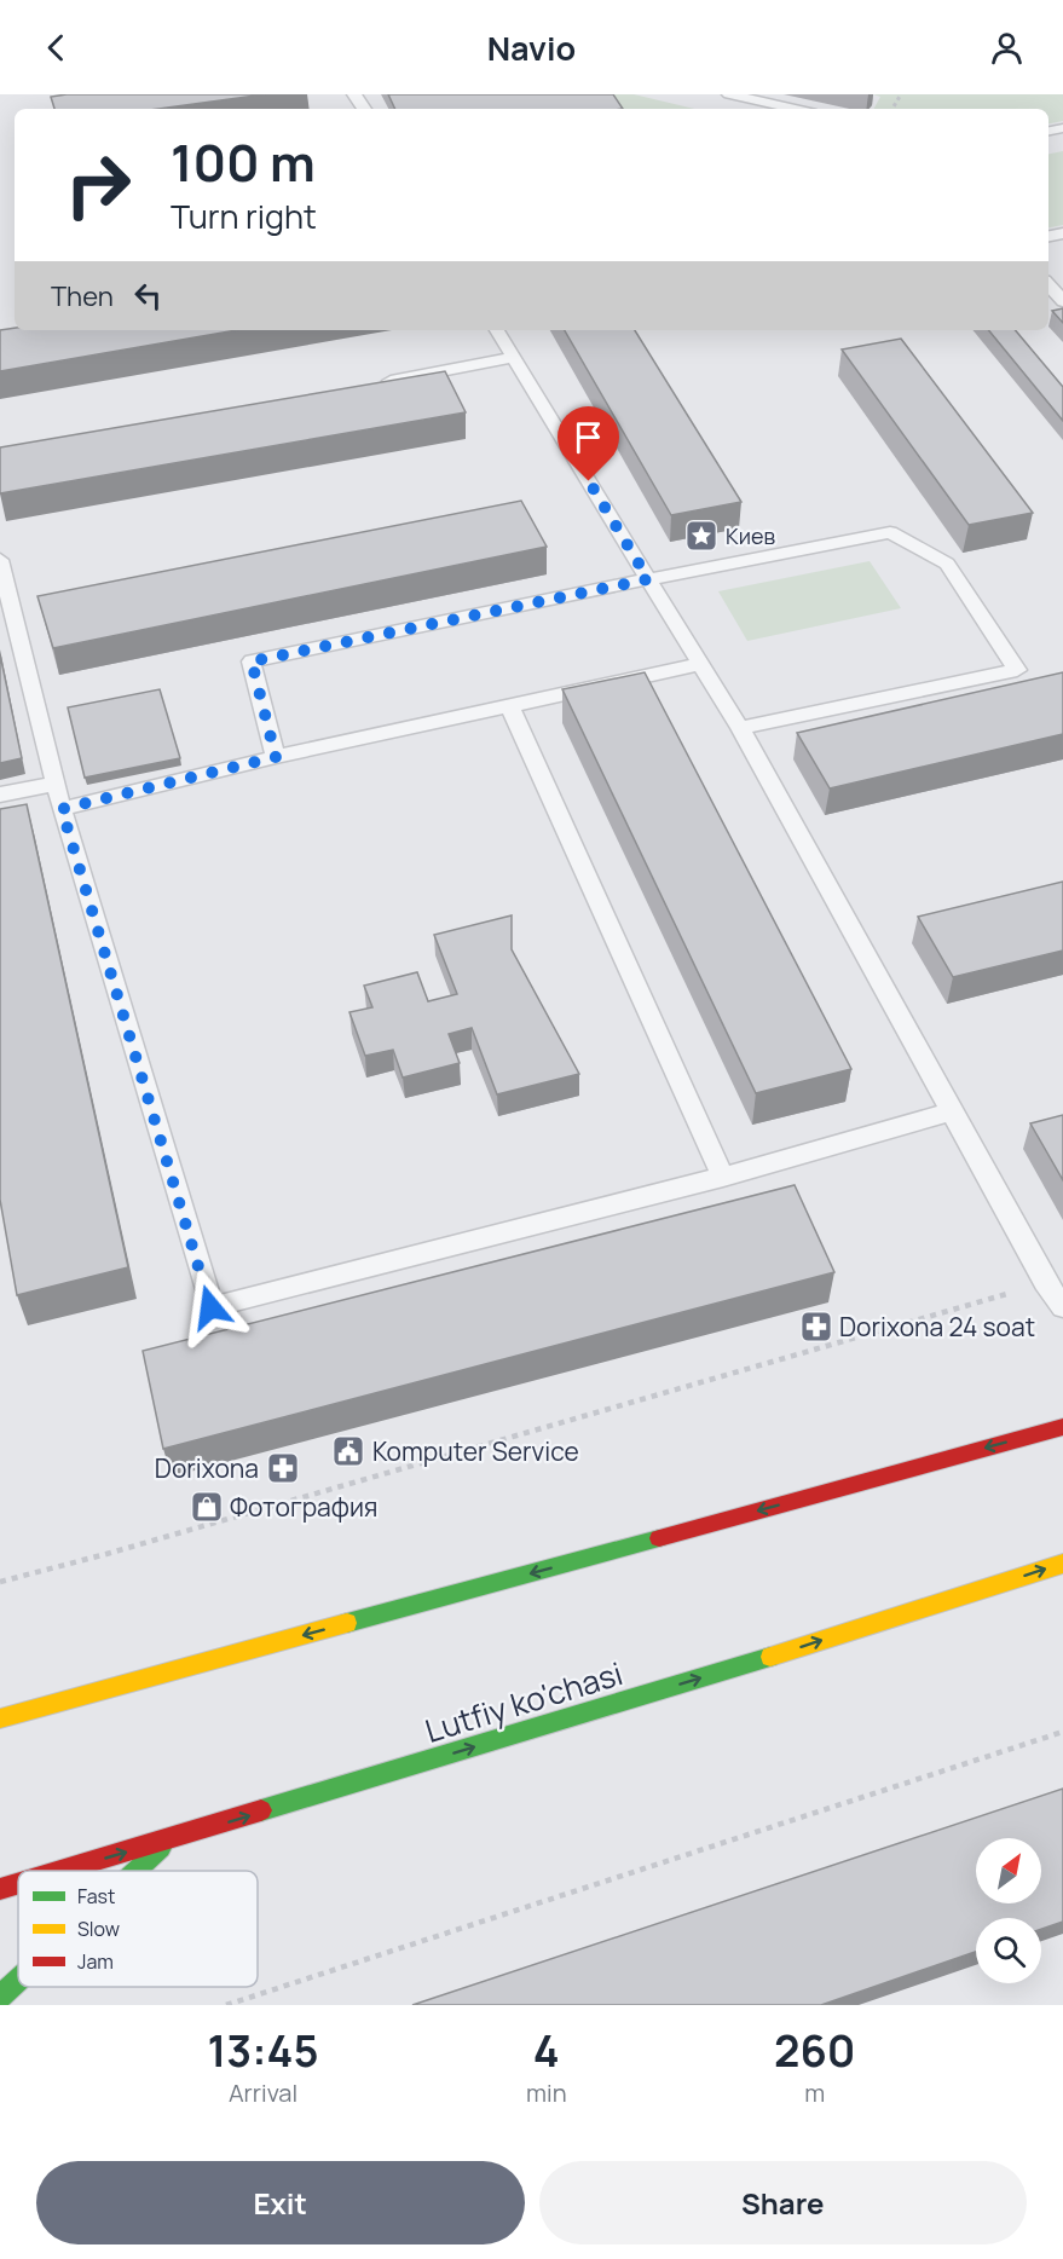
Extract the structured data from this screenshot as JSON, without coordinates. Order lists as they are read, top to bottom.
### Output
{
  "streets": {
    "main road": ["Lutfiy ko'chasi"]
  },
  "places": {
    "place": ["Киев"],
    "pharmacy": ["Dorixona 24 soat", "Dorixona"],
    "public building": ["Komputer Service"],
    "shop": ["Фотография"]
  },
  "legend": ["Fast", "Slow", "Jam"],
  "north": "top right",
  "page": {
    "header": "Navio",
    "turn": ["100 m", "Turn right"],
    "then": "Then",
    "eta": [
      "13:45",
      "Arrival",
      "4",
      "min",
      "260",
      "m"
    ],
    "buttons": ["Exit", "Share"]
  }
}
